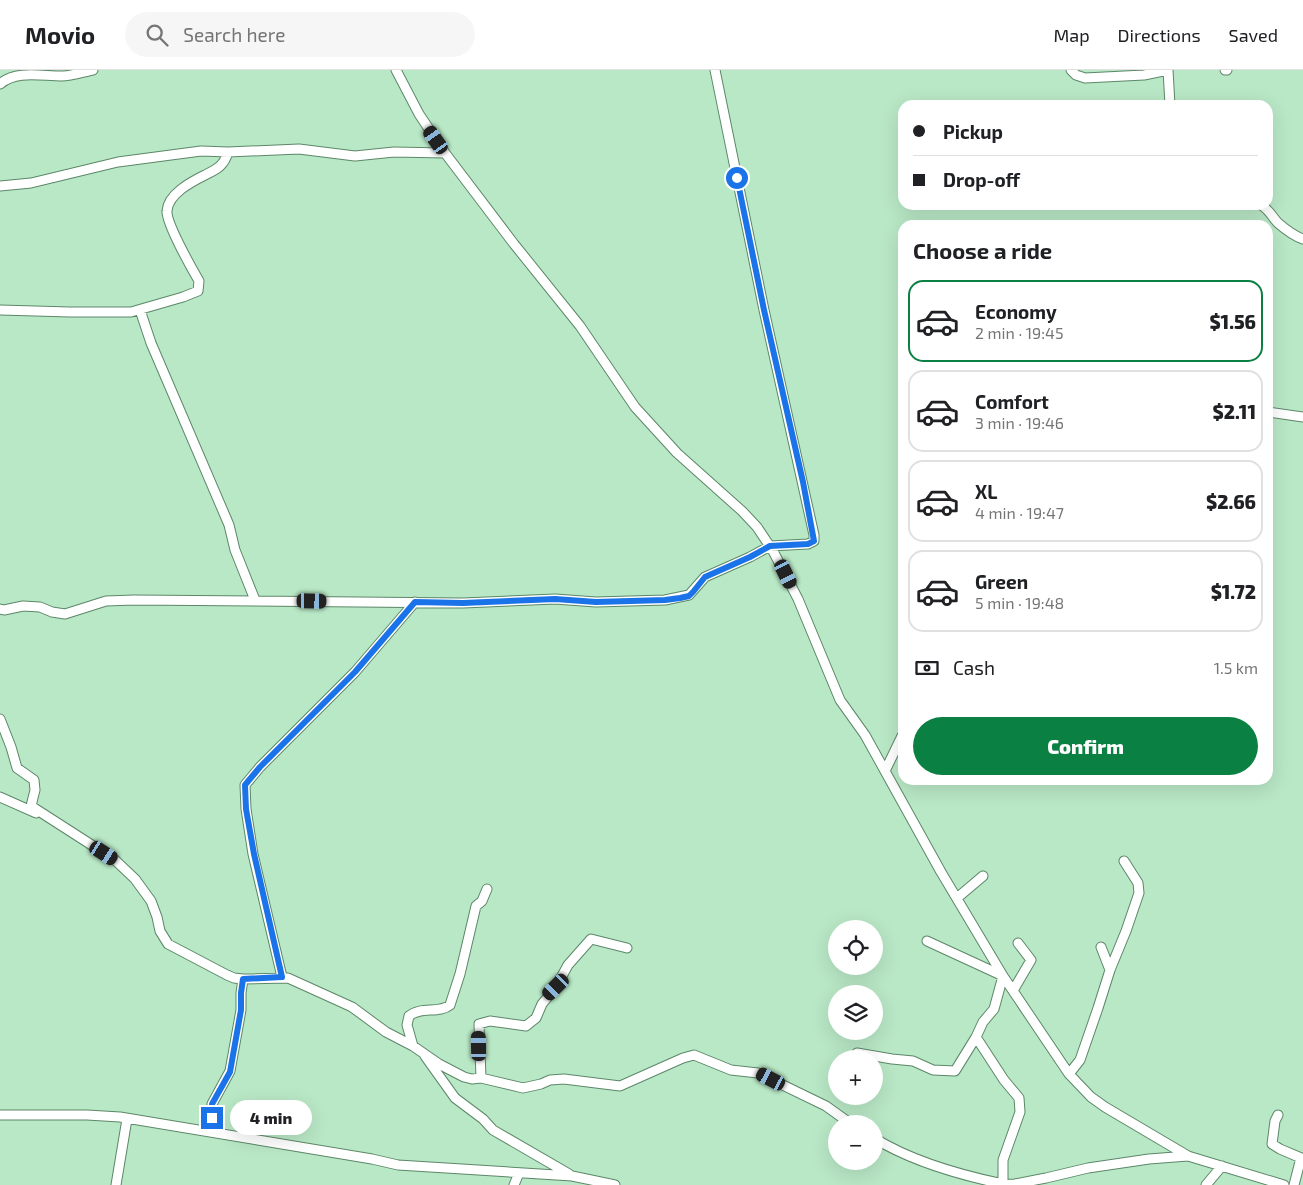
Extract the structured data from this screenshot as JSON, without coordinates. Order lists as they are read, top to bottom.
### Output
{
  "page": {
    "header": "Movio",
    "search": "Search here",
    "nav": ["Map", "Directions", "Saved"],
    "banner": ["Pickup", "Drop-off"],
    "heading": "Choose a ride",
    "list": [
      {
        "name": "Economy",
        "note": "2 min · 19:45",
        "value": "$1.56"
      },
      {
        "name": "Comfort",
        "note": "3 min · 19:46",
        "value": "$2.11"
      },
      {
        "name": "XL",
        "note": "4 min · 19:47",
        "value": "$2.66"
      },
      {
        "name": "Green",
        "note": "5 min · 19:48",
        "value": "$1.72"
      }
    ],
    "pay": ["Cash", "1.5 km"],
    "buttons": "Confirm",
    "map_buttons": ["+", "−"],
    "bubble": "4 min"
  }
}
